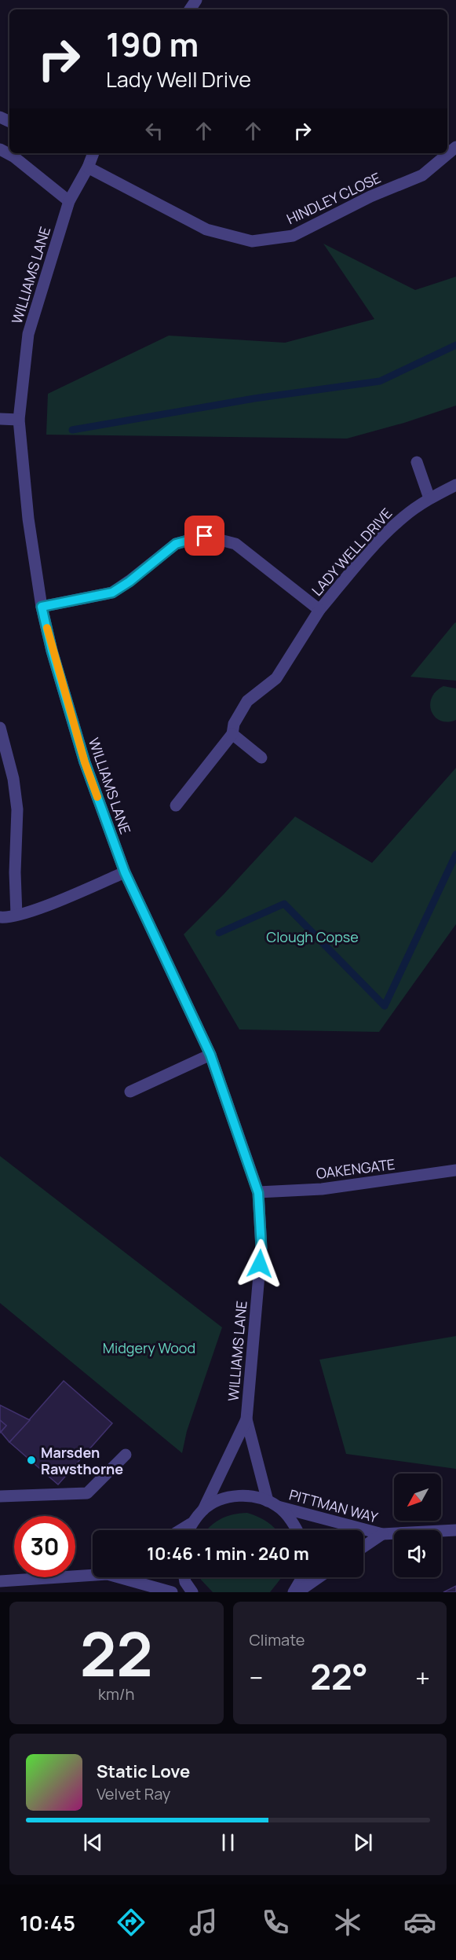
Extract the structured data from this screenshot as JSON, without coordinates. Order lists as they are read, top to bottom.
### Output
{
  "streets": {
    "street": [
      "HINDLEY CLOSE",
      "WILLIAMS LANE",
      "LADY WELL DRIVE",
      "OAKENGATE",
      "PITTMAN WAY"
    ]
  },
  "crossings": [
    ["HINDLEY CLOSE", "WILLIAMS LANE"],
    ["WILLIAMS LANE", "LADY WELL DRIVE"],
    ["WILLIAMS LANE", "OAKENGATE"],
    ["WILLIAMS LANE", "PITTMAN WAY"]
  ],
  "parks": ["Clough Copse", "Midgery Wood"],
  "places": ["Marsden Rawsthorne"],
  "north": "bottom left",
  "page": {
    "turn": ["190 m", "Lady Well Drive"],
    "limit": "30",
    "trip": "10:46 · 1 min · 240 m",
    "tile": [
      ["22", "km/h"],
      "Climate"
    ],
    "heat": ["−", "22°", "+"],
    "song": ["Static Love", "Velvet Ray"],
    "tabs": "10:45"
  }
}
